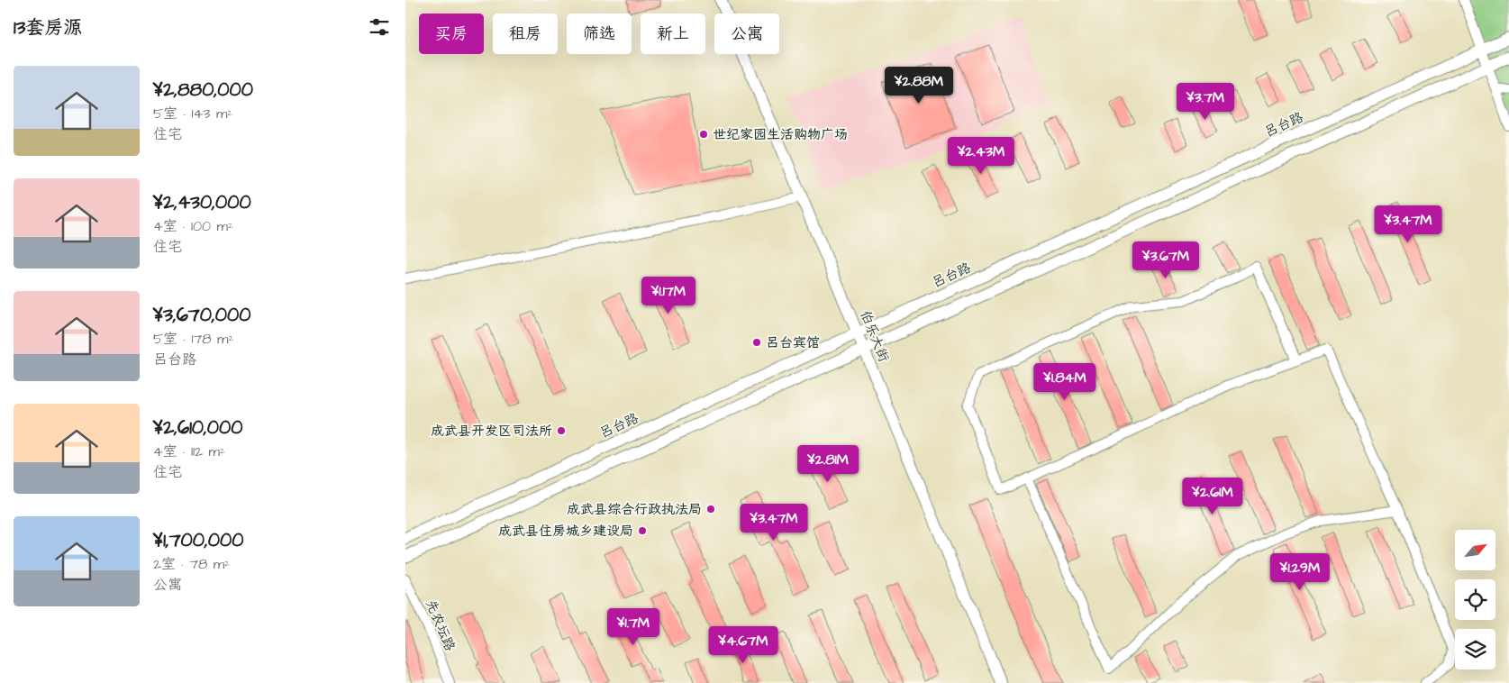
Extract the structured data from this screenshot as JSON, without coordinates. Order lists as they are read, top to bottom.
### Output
{
  "streets": {
    "main road": ["吕台路", "伯乐大街"],
    "street": ["先农坛路"]
  },
  "crossings": [
    ["吕台路", "伯乐大街"]
  ],
  "places": [
    "世纪家园生活购物广场",
    "吕台宾馆",
    "成武县开发区司法所",
    "成武县综合行政执法局",
    "成武县住房城乡建设局"
  ],
  "north": "top right",
  "page": {
    "heading": "13套房源",
    "chip": [
      "买房",
      "租房",
      "筛选",
      "新上",
      "公寓"
    ],
    "list": [
      {
        "name": "¥2,880,000",
        "note": "5室 · 143 m² · 住宅"
      },
      {
        "name": "¥2,430,000",
        "note": "4室 · 100 m² · 住宅"
      },
      {
        "name": "¥3,670,000",
        "note": "5室 · 178 m² · 吕台路"
      },
      {
        "name": "¥2,610,000",
        "note": "4室 · 112 m² · 住宅"
      },
      {
        "name": "¥1,700,000",
        "note": "2室 · 78 m² · 公寓"
      }
    ],
    "price": [
      "¥2.88M",
      "¥3.7M",
      "¥2.43M",
      "¥3.47M",
      "¥3.67M",
      "¥1.17M",
      "¥1.84M",
      "¥2.81M",
      "¥2.61M",
      "¥3.47M",
      "¥1.29M",
      "¥1.7M",
      "¥4.67M"
    ]
  }
}
